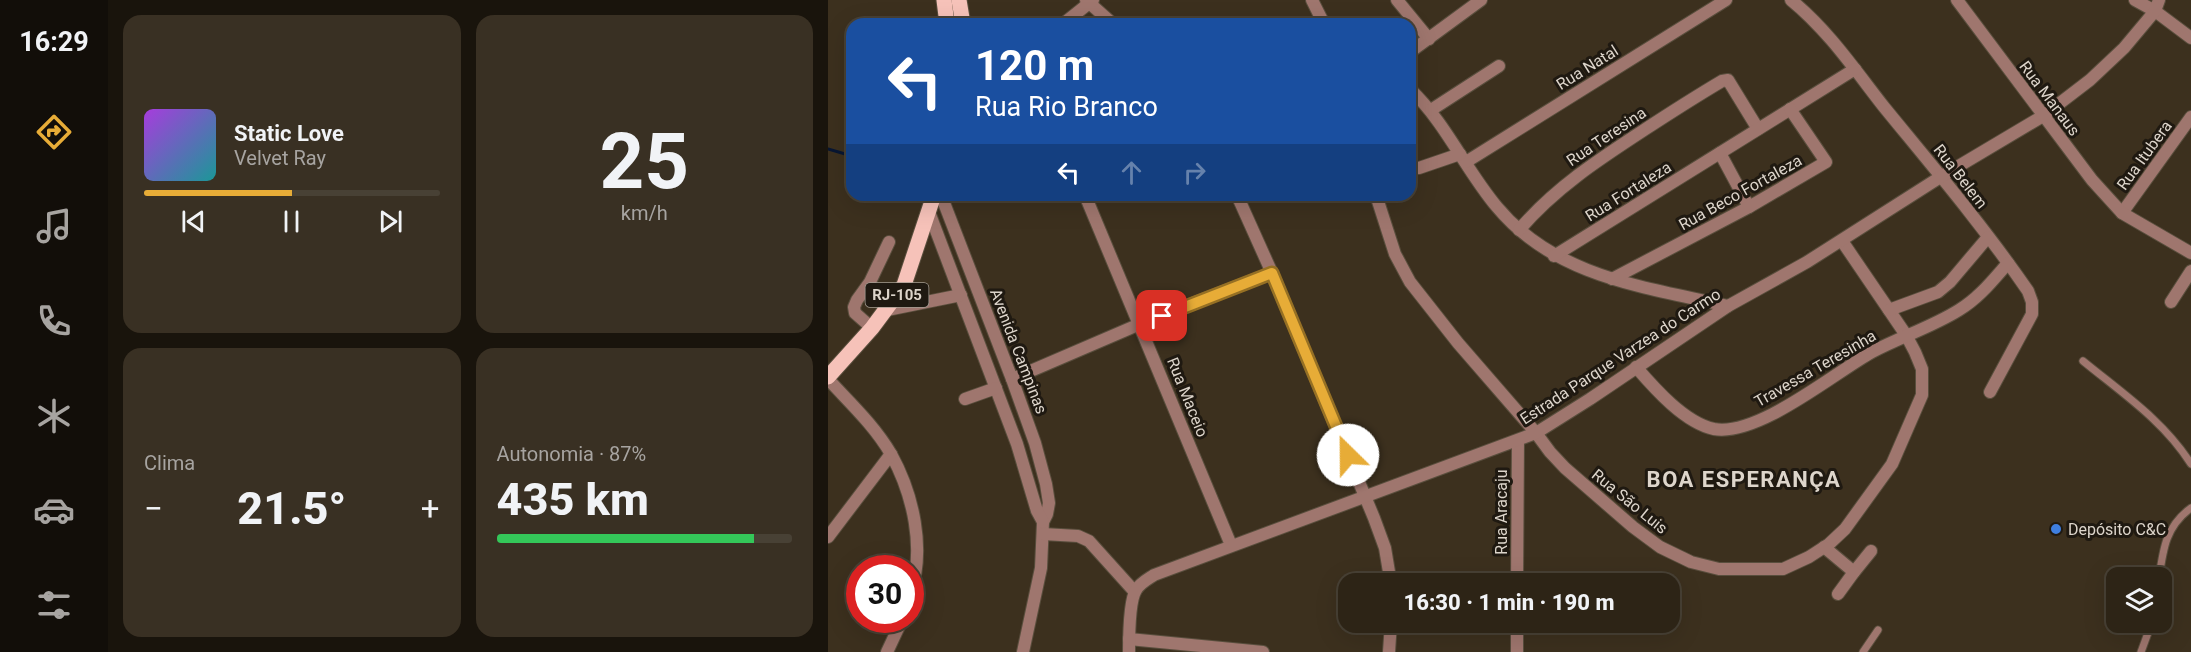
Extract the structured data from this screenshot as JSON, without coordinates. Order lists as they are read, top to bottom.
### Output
{
  "streets": {
    "main road": ["RJ-105"],
    "street": [
      "Rua Natal",
      "Rua Manaus",
      "Rua Teresina",
      "Rua Itubera",
      "Rua Belem",
      "Rua Fortaleza",
      "Rua Beco Fortaleza",
      "Avenida Campinas",
      "Estrada Parque Varzea do Carmo",
      "Travessa Teresinha",
      "Rua Maceio",
      "Rua São Luis",
      "Rua Aracaju"
    ]
  },
  "crossings": [
    ["Rua Manaus", "Rua Itubera"],
    ["Rua Manaus", "Estrada Parque Varzea do Carmo"],
    ["Rua Teresina", "Rua Fortaleza"],
    ["Rua Belem", "Rua Fortaleza"],
    ["Rua Belem", "Estrada Parque Varzea do Carmo"],
    ["Rua Belem", "Travessa Teresinha"],
    ["Rua Fortaleza", "Rua Beco Fortaleza"],
    ["RJ-105", "Avenida Campinas"],
    ["Estrada Parque Varzea do Carmo", "Travessa Teresinha"],
    ["Estrada Parque Varzea do Carmo", "Rua Maceio"],
    ["Estrada Parque Varzea do Carmo", "Rua São Luis"],
    ["Estrada Parque Varzea do Carmo", "Rua Aracaju"],
    ["Travessa Teresinha", "Rua São Luis"]
  ],
  "districts": ["BOA ESPERANÇA"],
  "places": ["Depósito C&C"],
  "page": {
    "tabs": "16:29",
    "tile": [
      ["25", "km/h"],
      "Clima",
      ["Autonomia · 87%", "435 km"]
    ],
    "turn": ["120 m", "Rua Rio Branco"],
    "song": ["Static Love", "Velvet Ray"],
    "heat": ["−", "21.5°", "+"],
    "limit": "30",
    "trip": "16:30 · 1 min · 190 m"
  }
}
